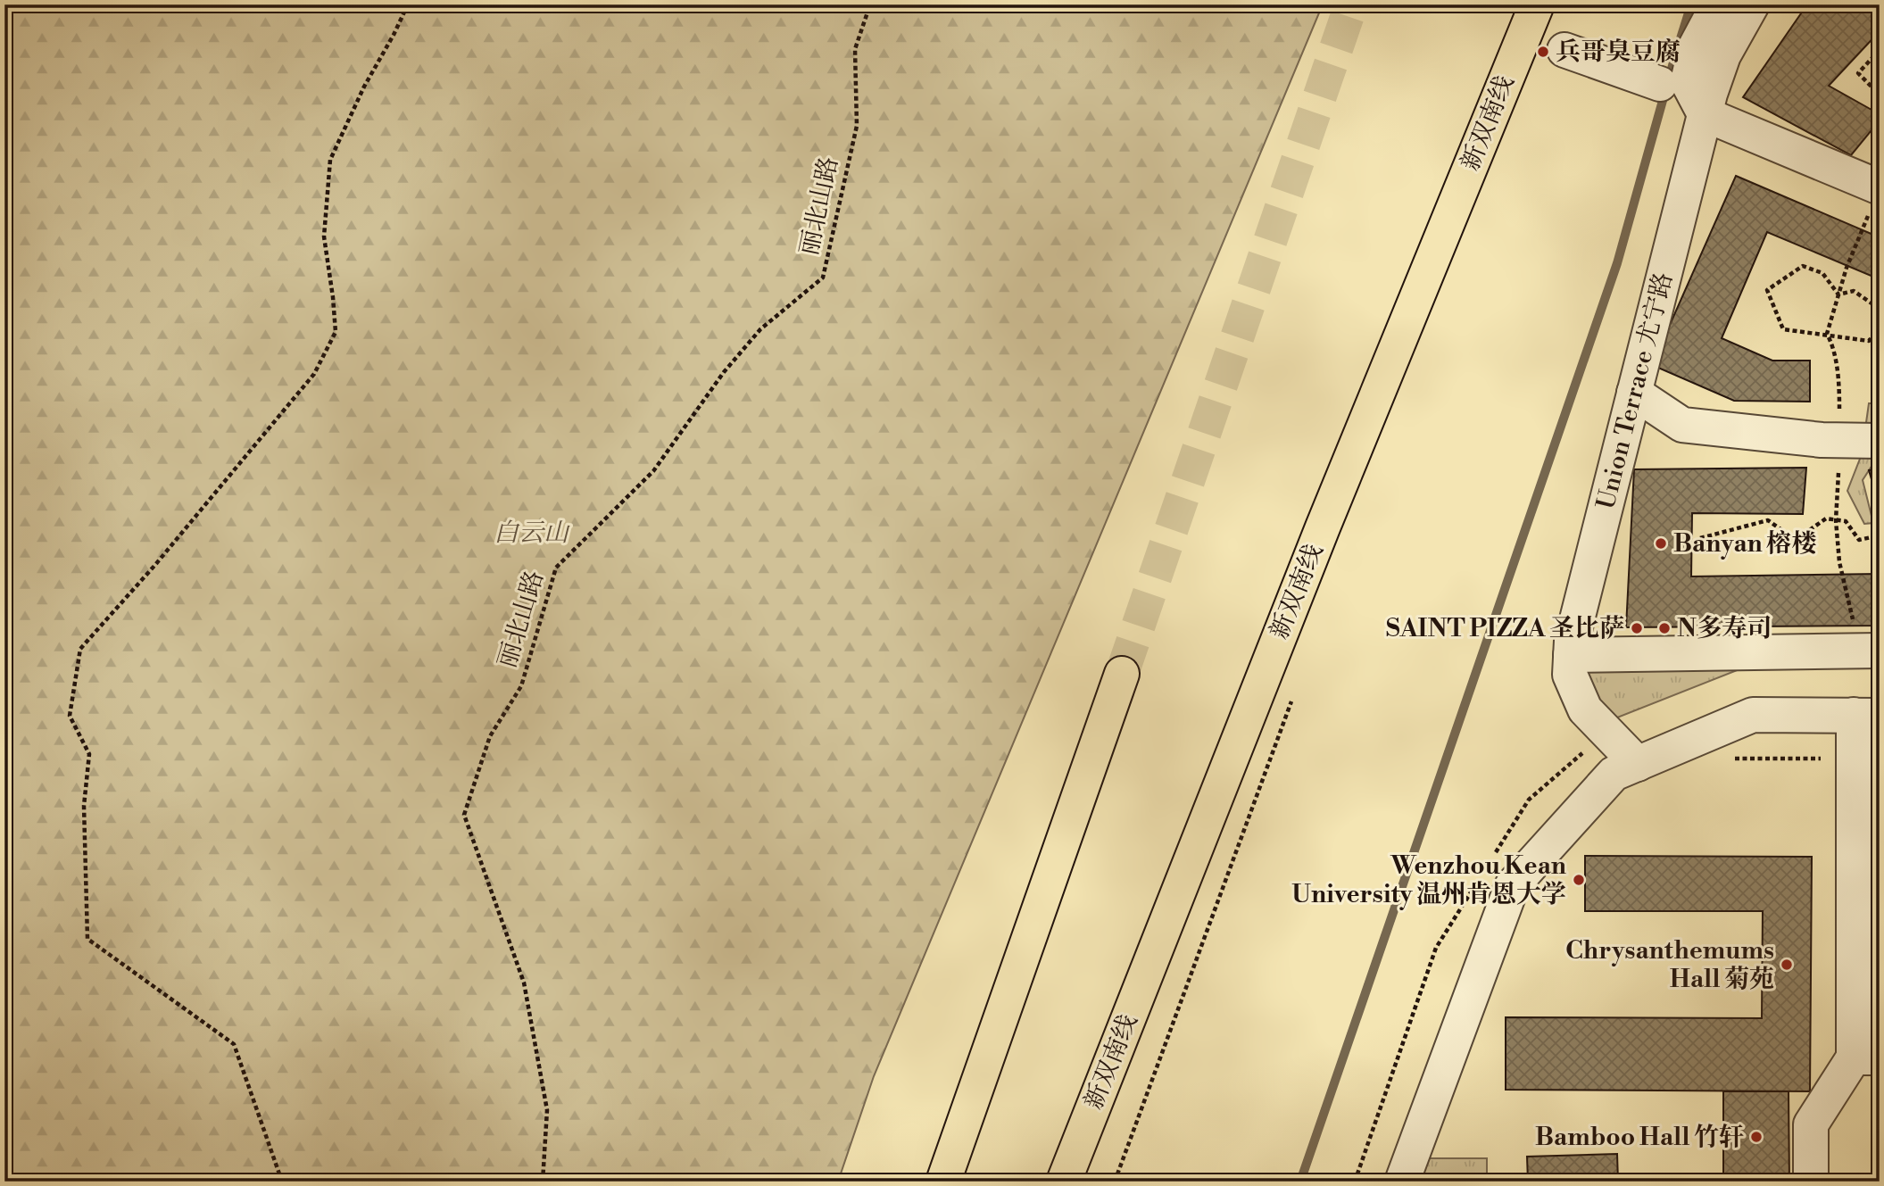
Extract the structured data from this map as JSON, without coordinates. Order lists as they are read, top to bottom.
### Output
{
  "streets": {
    "main road": ["新双南线"],
    "street": ["Union Terrace 尤宁路"],
    "path": ["丽北山路"]
  },
  "parks": ["白云山"],
  "places": [
    "兵哥臭豆腐",
    "Banyan 榕楼",
    "SAINT PIZZA 圣比萨",
    "N多寿司",
    "Wenzhou Kean University 温州肯恩大学",
    "Chrysanthemums Hall 菊苑",
    "Bamboo Hall 竹轩"
  ]
}
